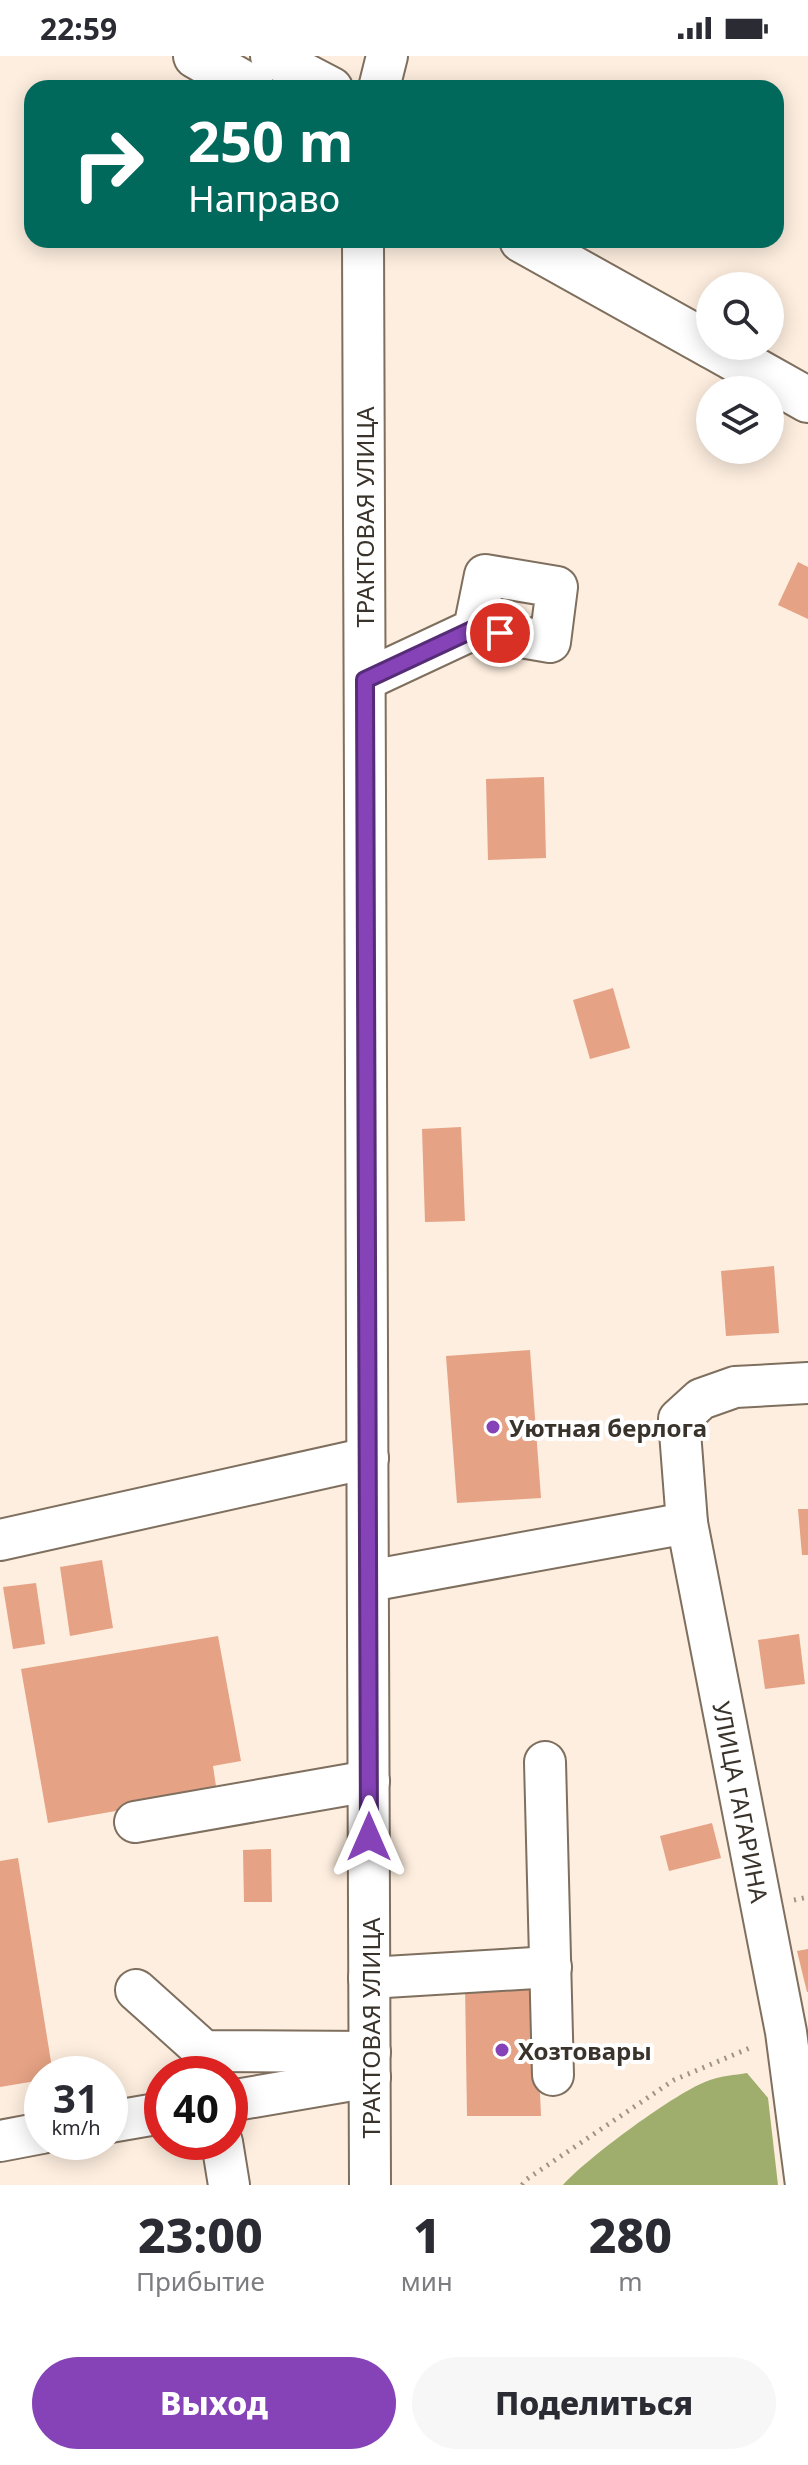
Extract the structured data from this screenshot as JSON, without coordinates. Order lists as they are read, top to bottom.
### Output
{
  "streets": {
    "street": ["ТРАКТОВАЯ УЛИЦА", "УЛИЦА ГАГАРИНА"]
  },
  "places": ["Уютная берлога", "Хозтовары"],
  "page": {
    "status": "22:59",
    "turn": ["250 m", "Направо"],
    "speed": "31 km/h",
    "limit": "40",
    "eta": [
      "23:00",
      "Прибытие",
      "1",
      "мин",
      "280",
      "m"
    ],
    "buttons": ["Выход", "Поделиться"]
  }
}
